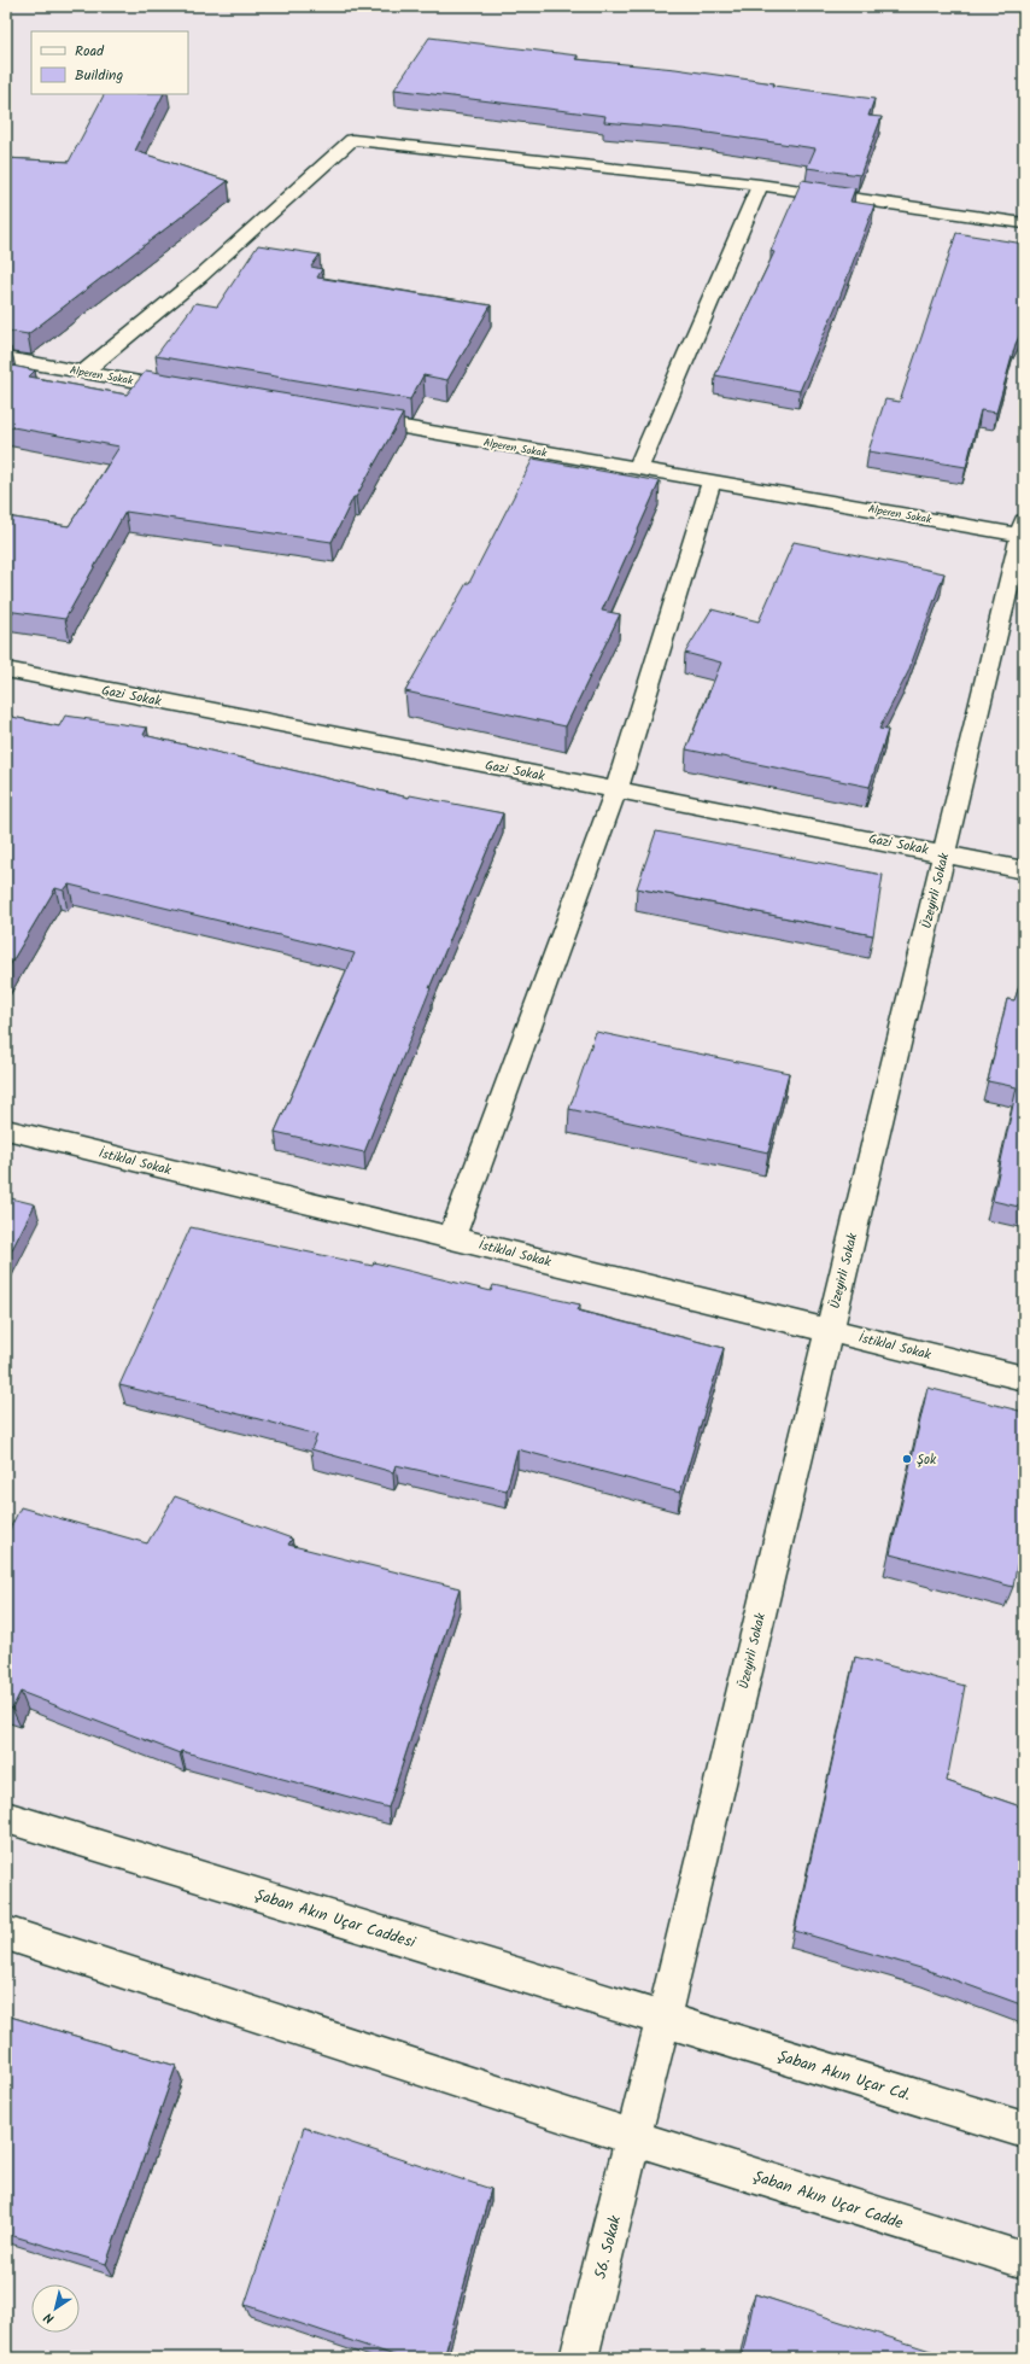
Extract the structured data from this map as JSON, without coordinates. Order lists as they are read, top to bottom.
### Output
{
  "streets": {
    "street": [
      "Alperen Sokak",
      "Gazi Sokak",
      "Üzeyirli Sokak",
      "İstiklal Sokak",
      "Şaban Akın Uçar Caddesi",
      "Şaban Akın Uçar Cd.",
      "Şaban Akın Uçar Cadde",
      "56. Sokak"
    ]
  },
  "crossings": [
    ["Alperen Sokak", "Üzeyirli Sokak"],
    ["Gazi Sokak", "Üzeyirli Sokak"],
    ["Üzeyirli Sokak", "İstiklal Sokak"],
    ["Üzeyirli Sokak", "Şaban Akın Uçar Caddesi"],
    ["Üzeyirli Sokak", "Şaban Akın Uçar Cd."],
    ["Üzeyirli Sokak", "Şaban Akın Uçar Cadde"],
    ["Üzeyirli Sokak", "56. Sokak"],
    ["Şaban Akın Uçar Caddesi", "Şaban Akın Uçar Cd."],
    ["Şaban Akın Uçar Cadde", "56. Sokak"]
  ],
  "places": ["Şok"],
  "legend": ["Road", "Building"],
  "north": "bottom left"
}
